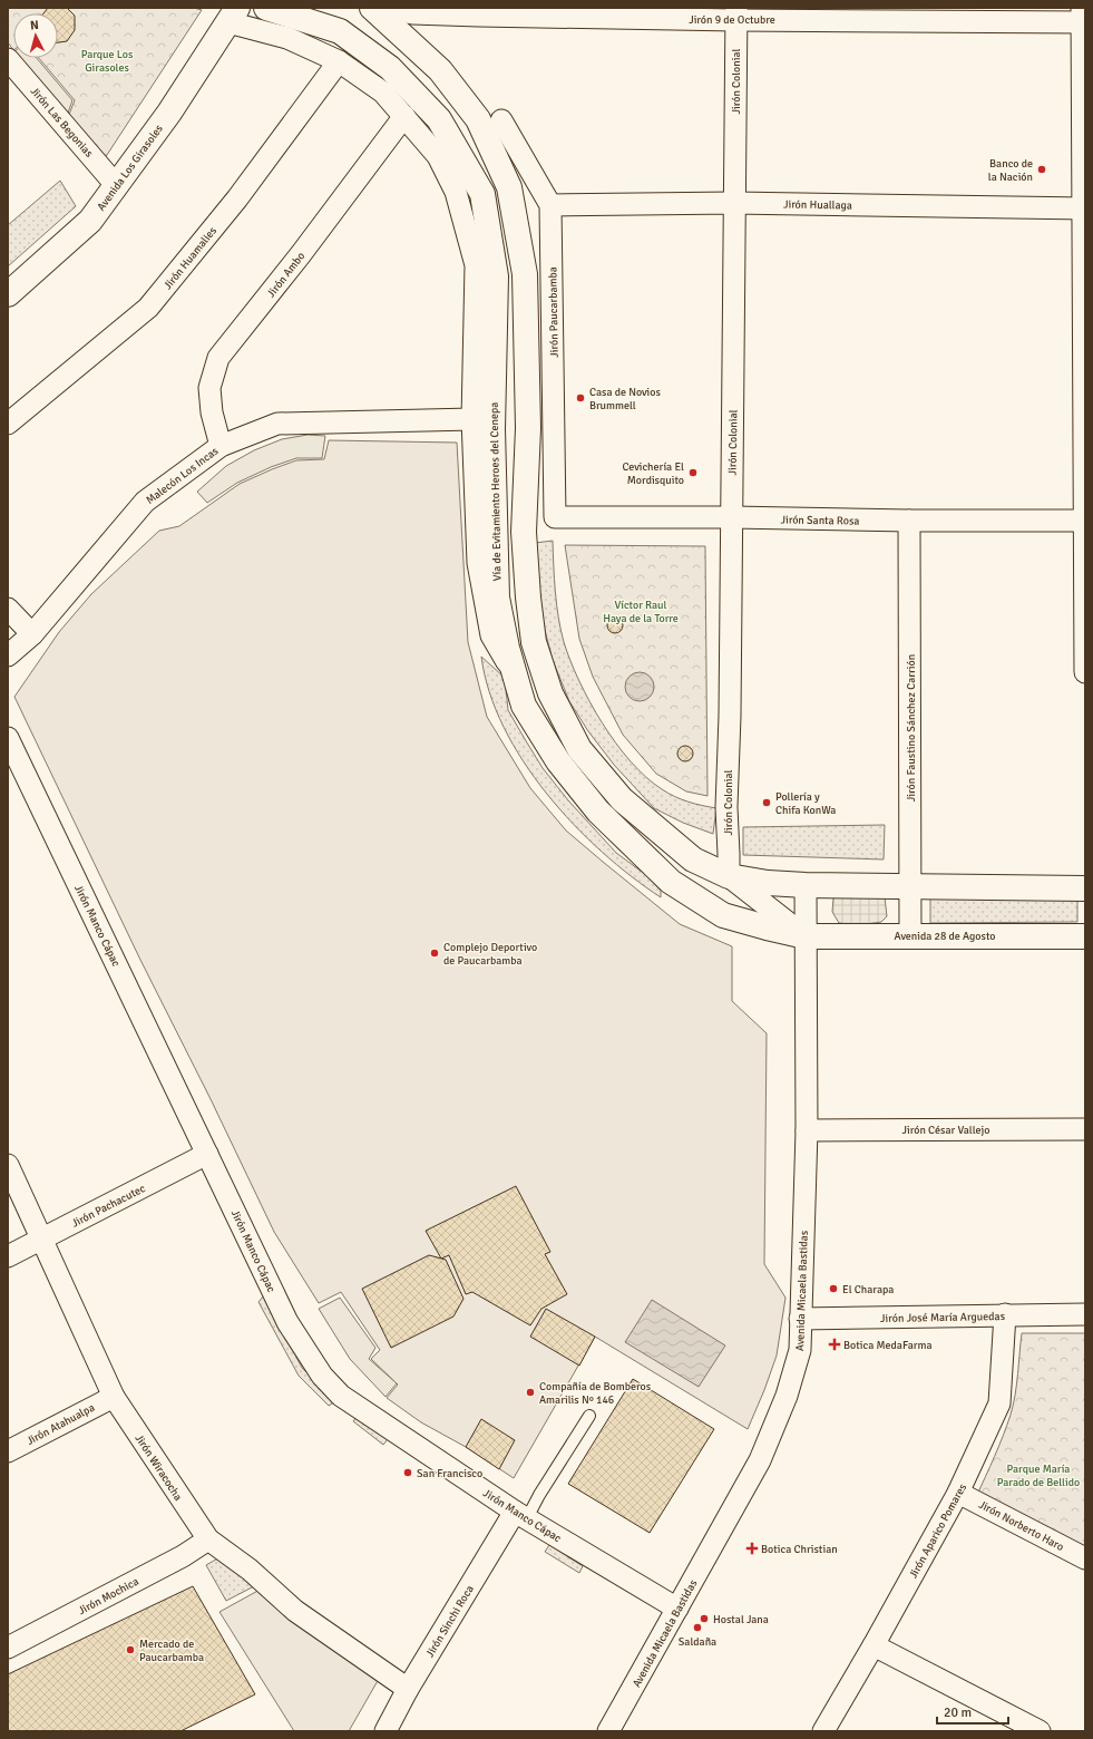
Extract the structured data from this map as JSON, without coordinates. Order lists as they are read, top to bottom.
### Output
{
  "streets": {
    "main road": ["Avenida Los Girasoles", "Vía de Evitamiento Heroes del Cenepa", "Avenida 28 de Agosto"],
    "street": [
      "Jirón 9 de Octubre",
      "Jirón Colonial",
      "Jirón Las Begonias",
      "Jirón Huallaga",
      "Jirón Huamalies",
      "Jirón Ambo",
      "Jirón Paucarbamba",
      "Malecón Los Incas",
      "Jirón Santa Rosa",
      "Jirón Faustino Sánchez Carrión",
      "Jirón Manco Cápac",
      "Jirón César Vallejo",
      "Jirón Pachacutec",
      "Avenida Micaela Bastidas",
      "Jirón José María Arguedas",
      "Jirón Atahualpa",
      "Jirón Wiracocha",
      "Jirón Norberto Haro",
      "Jirón Aparico Pomares",
      "Jirón Mochica",
      "Jirón Sinchi Roca"
    ]
  },
  "crossings": [
    ["Jirón 9 de Octubre", "Jirón Colonial"],
    ["Jirón Colonial", "Jirón Huallaga"],
    ["Jirón Colonial", "Jirón Santa Rosa"],
    ["Jirón Las Begonias", "Avenida Los Girasoles"],
    ["Jirón Huallaga", "Jirón Paucarbamba"],
    ["Jirón Ambo", "Malecón Los Incas"],
    ["Jirón Paucarbamba", "Jirón Santa Rosa"],
    ["Vía de Evitamiento Heroes del Cenepa", "Avenida 28 de Agosto"],
    ["Vía de Evitamiento Heroes del Cenepa", "Avenida Micaela Bastidas"],
    ["Jirón Santa Rosa", "Jirón Faustino Sánchez Carrión"],
    ["Jirón Faustino Sánchez Carrión", "Avenida 28 de Agosto"],
    ["Jirón Manco Cápac", "Jirón Pachacutec"],
    ["Jirón Manco Cápac", "Avenida Micaela Bastidas"],
    ["Jirón Manco Cápac", "Jirón Sinchi Roca"],
    ["Avenida 28 de Agosto", "Avenida Micaela Bastidas"],
    ["Jirón César Vallejo", "Avenida Micaela Bastidas"],
    ["Jirón Pachacutec", "Jirón Wiracocha"],
    ["Avenida Micaela Bastidas", "Jirón José María Arguedas"],
    ["Jirón José María Arguedas", "Jirón Aparico Pomares"],
    ["Jirón Atahualpa", "Jirón Wiracocha"],
    ["Jirón Wiracocha", "Jirón Mochica"],
    ["Jirón Wiracocha", "Jirón Sinchi Roca"],
    ["Jirón Norberto Haro", "Jirón Aparico Pomares"]
  ],
  "parks": ["Parque Los Girasoles", "Víctor Raul Haya de la Torre", "Parque María Parado de Bellido"],
  "places": {
    "other": [
      "Banco de la Nación",
      "Casa de Novios Brummell",
      "Cevichería El Mordisquito",
      "Pollería y Chifa KonWa",
      "Complejo Deportivo de Paucarbamba",
      "El Charapa",
      "Compañía de Bomberos Amarilis Nº 146",
      "San Francisco",
      "Hostal Jana",
      "Saldaña",
      "Mercado de Paucarbamba"
    ],
    "health": ["Botica MedaFarma", "Botica Christian"]
  },
  "scale_bar": "20 m",
  "north": "top"
}
